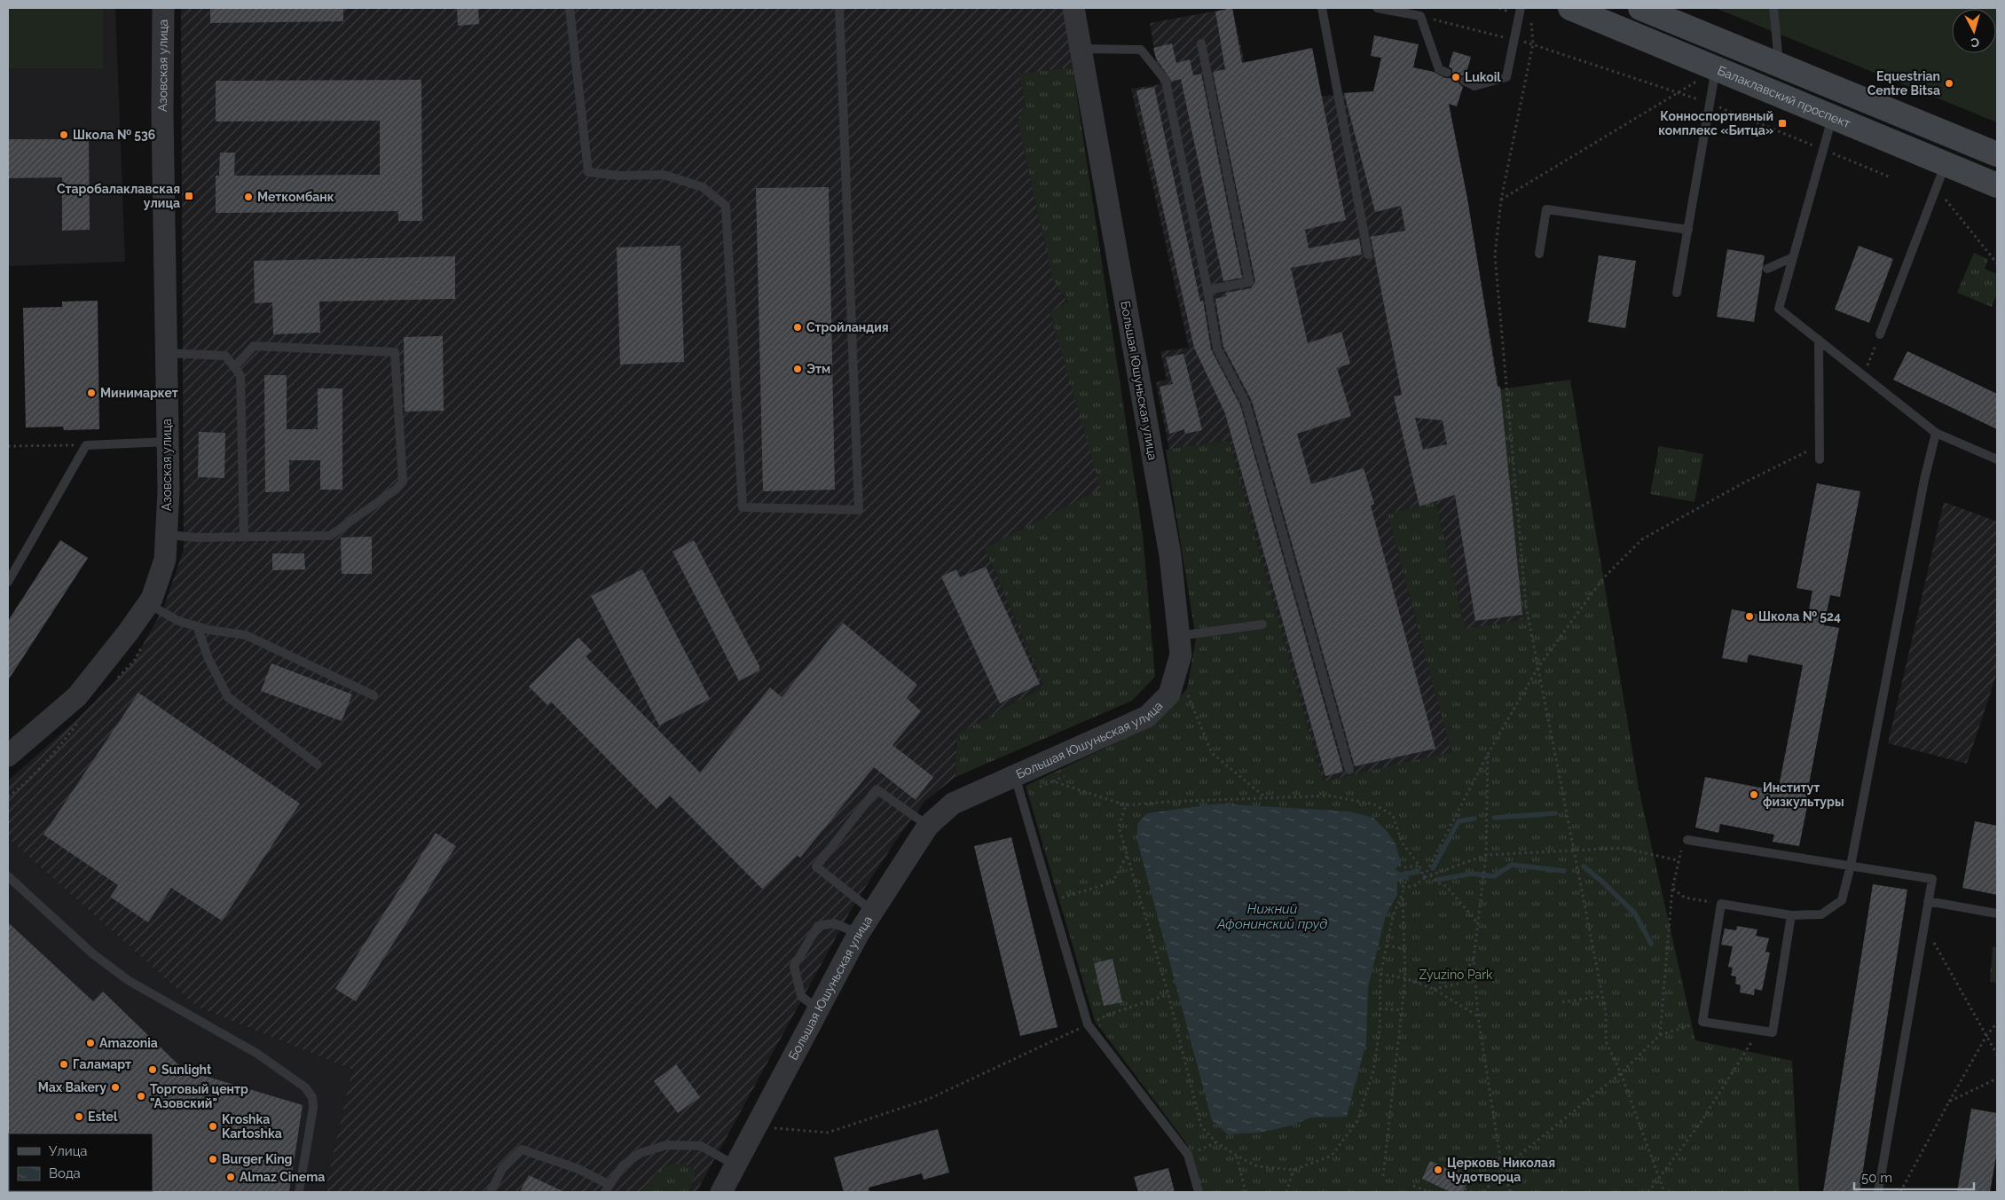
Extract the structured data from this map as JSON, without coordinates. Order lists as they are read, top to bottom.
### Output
{
  "streets": {
    "main road": ["Балаклавский проспект"],
    "street": ["Азовская улица", "Большая Юшуньская улица"]
  },
  "water": ["Нижний Афонинский пруд"],
  "parks": ["Zyuzino Park"],
  "places": {
    "other": [
      "Lukoil",
      "Equestrian Centre Bitsa",
      "Школа № 536",
      "Меткомбанк",
      "Стройландия",
      "Этм",
      "Минимаркет",
      "Школа № 524",
      "Институт физкультуры",
      "Amazonia",
      "Галамарт",
      "Sunlight",
      "Max Bakery",
      "Торговый центр \"Азовский\"",
      "Estel",
      "Kroshka Kartoshka",
      "Burger King",
      "Церковь Николая Чудотворца",
      "Almaz Cinema"
    ],
    "transit": ["Конноспортивный комплекс «Битца»", "Старобалаклавская улица"]
  },
  "legend": ["Улица", "Вода"],
  "scale_bar": "50 m",
  "north": "bottom"
}
